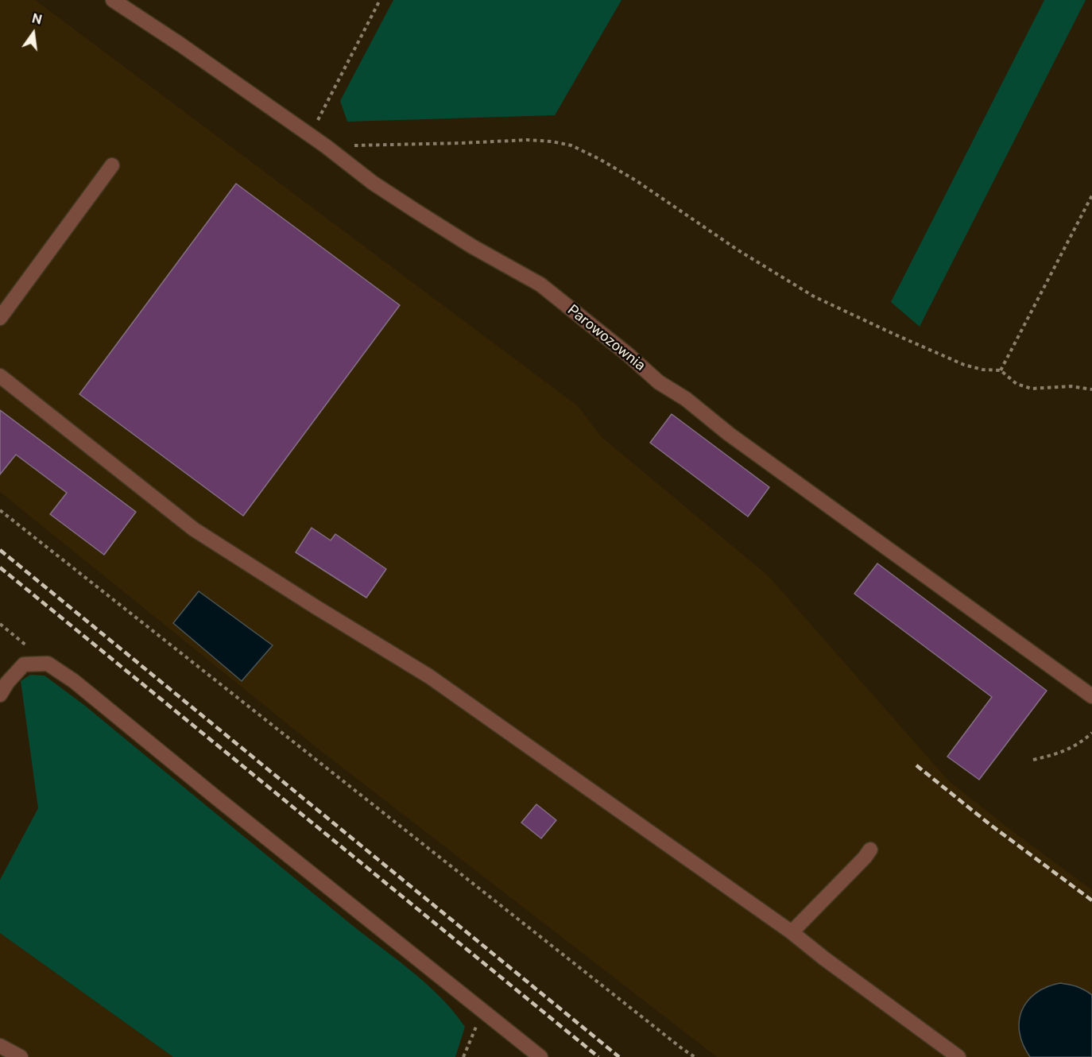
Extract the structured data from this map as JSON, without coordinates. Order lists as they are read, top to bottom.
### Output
{
  "streets": {
    "street": ["Parowozownia"]
  },
  "north": "top"
}
